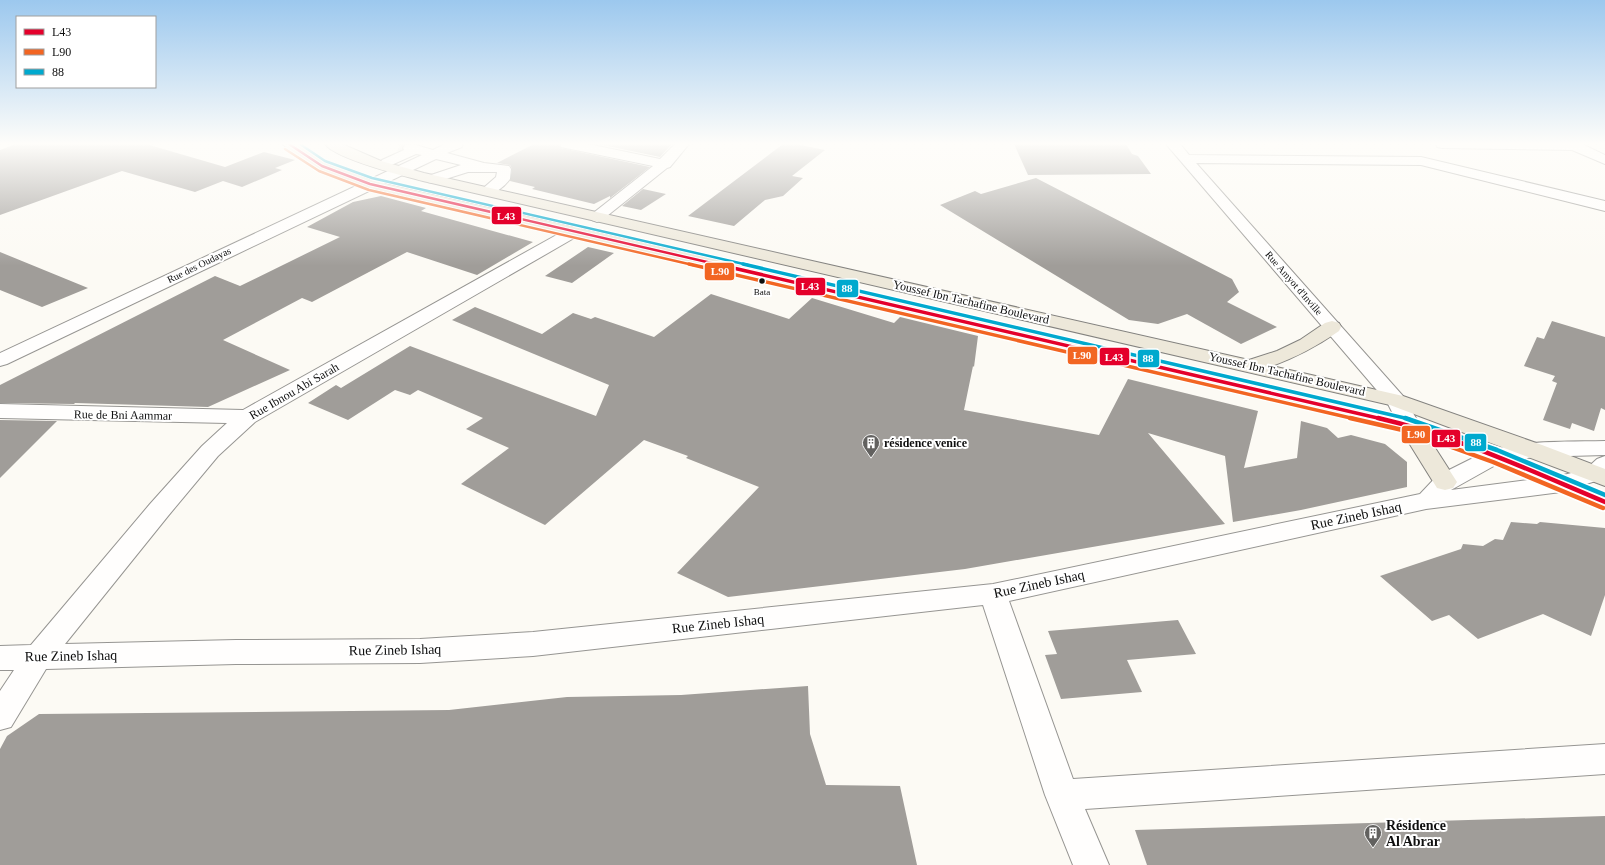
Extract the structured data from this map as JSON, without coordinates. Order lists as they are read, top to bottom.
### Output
{
  "streets": {
    "main road": ["Youssef Ibn Tachafine Boulevard"],
    "street": [
      "Rue des Oudayas",
      "Rue Amyot d'Inville",
      "Rue Ibnou Abi Sarah",
      "Rue de Bni Aammar",
      "Rue Zineb Ishaq"
    ]
  },
  "crossings": [
    ["Rue Amyot d'Inville", "Youssef Ibn Tachafine Boulevard"],
    ["Youssef Ibn Tachafine Boulevard", "Rue Ibnou Abi Sarah"],
    ["Youssef Ibn Tachafine Boulevard", "Rue Zineb Ishaq"],
    ["Rue Ibnou Abi Sarah", "Rue de Bni Aammar"],
    ["Rue Ibnou Abi Sarah", "Rue Zineb Ishaq"]
  ],
  "places": {
    "other": ["Bata"],
    "building": ["résidence venice", "Résidence Al Abrar"]
  },
  "lines": ["transit line L43", "transit line L90", "transit line 88"],
  "legend": ["L43", "L90", "88"]
}
